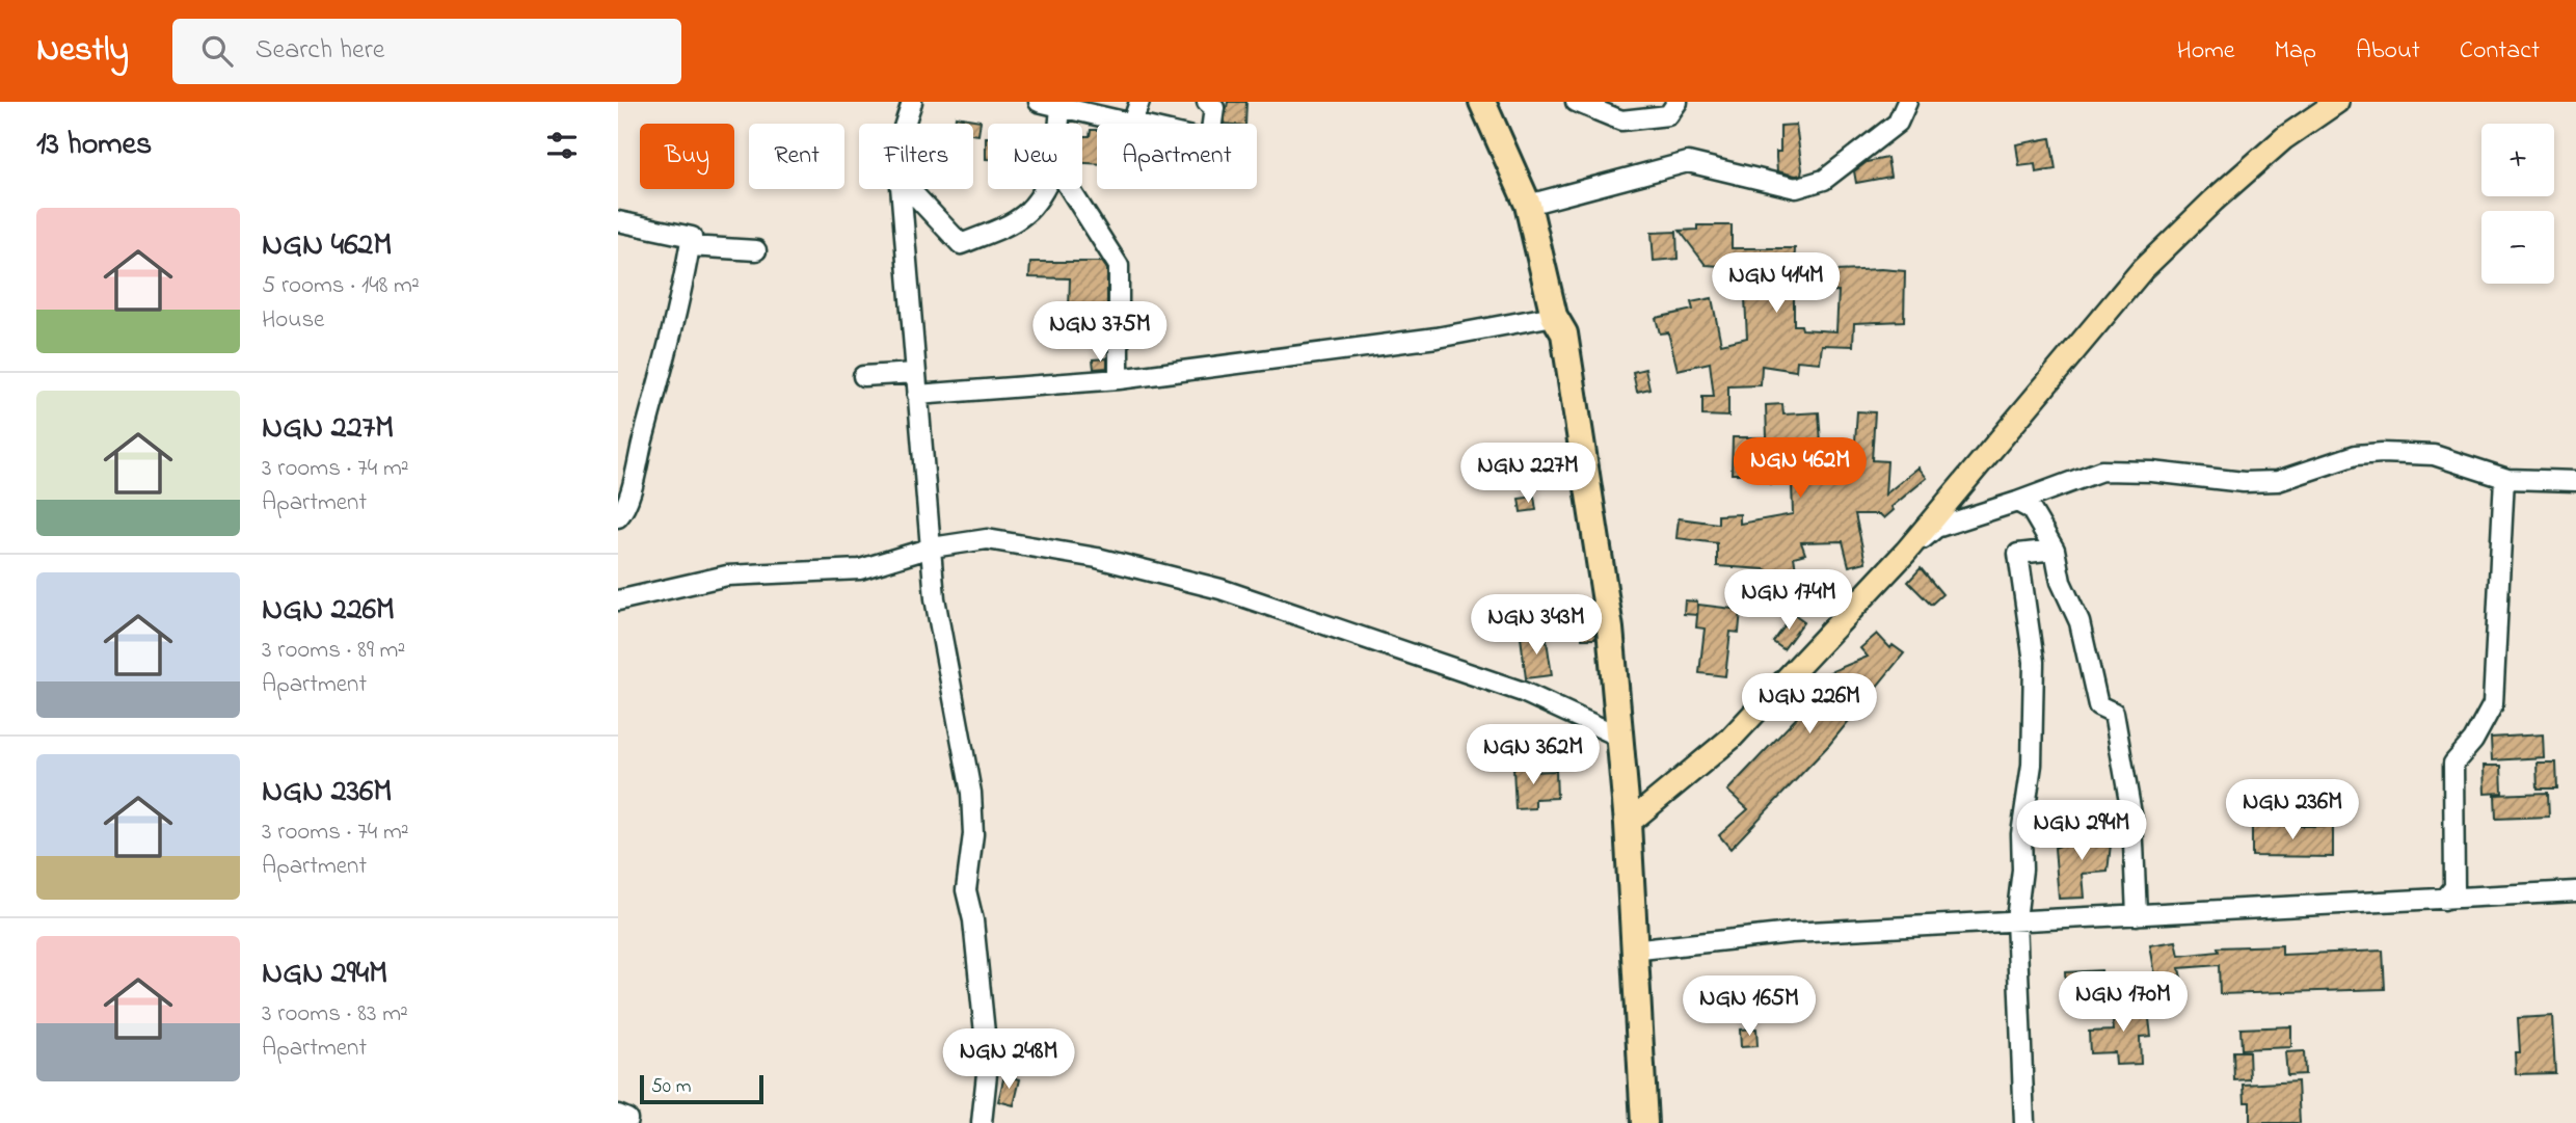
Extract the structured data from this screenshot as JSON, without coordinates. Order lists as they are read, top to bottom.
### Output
{
  "scale_bar": "50 m",
  "page": {
    "header": "Nestly",
    "search": "Search here",
    "nav": [
      "Home",
      "Map",
      "About",
      "Contact"
    ],
    "heading": "13 homes",
    "map_buttons": ["+", "−"],
    "chip": [
      "Buy",
      "Rent",
      "Filters",
      "New",
      "Apartment"
    ],
    "list": [
      {
        "name": "NGN 462M",
        "note": "5 rooms · 148 m² · House"
      },
      {
        "name": "NGN 227M",
        "note": "3 rooms · 74 m² · Apartment"
      },
      {
        "name": "NGN 226M",
        "note": "3 rooms · 89 m² · Apartment"
      },
      {
        "name": "NGN 236M",
        "note": "3 rooms · 74 m² · Apartment"
      },
      {
        "name": "NGN 294M",
        "note": "3 rooms · 83 m² · Apartment"
      }
    ],
    "price": [
      "NGN 414M",
      "NGN 375M",
      "NGN 462M",
      "NGN 227M",
      "NGN 174M",
      "NGN 343M",
      "NGN 226M",
      "NGN 362M",
      "NGN 236M",
      "NGN 294M",
      "NGN 170M",
      "NGN 165M",
      "NGN 248M"
    ],
    "scale": "50 m"
  }
}
